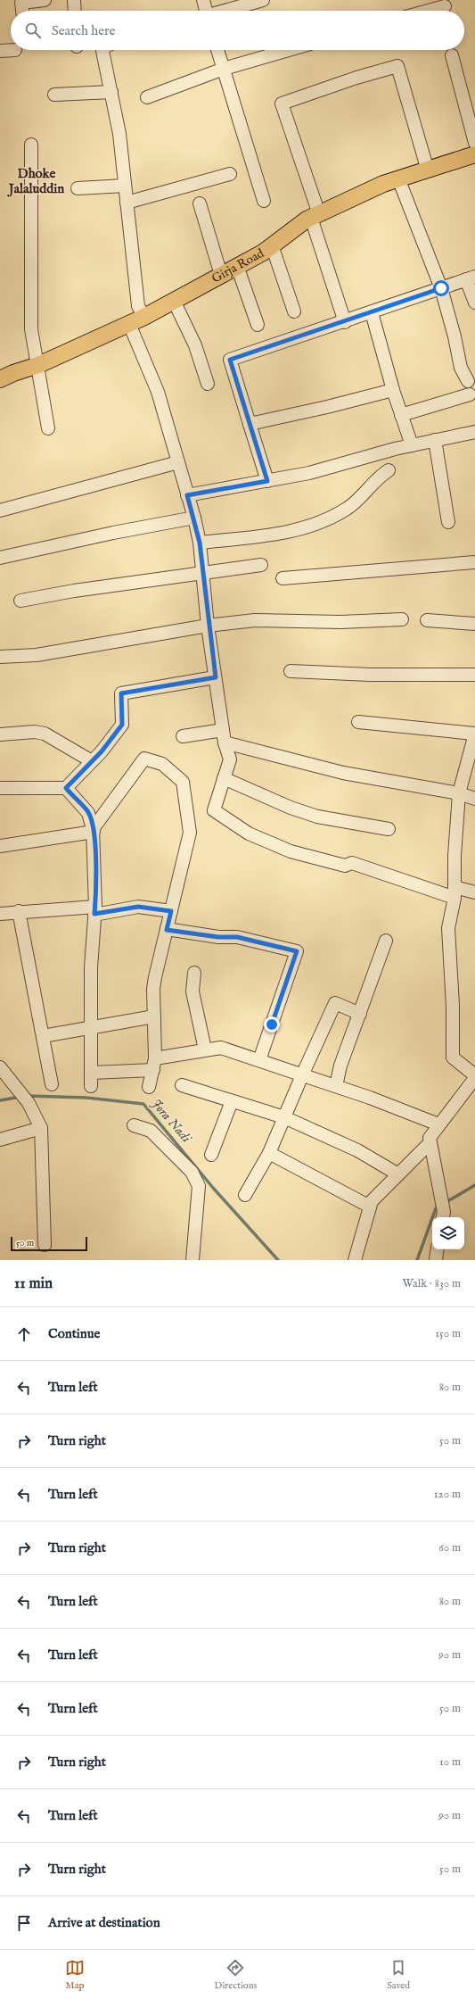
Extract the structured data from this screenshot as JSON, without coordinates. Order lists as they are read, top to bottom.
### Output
{
  "streets": {
    "main road": ["Girja Road"]
  },
  "districts": ["Dhoke Jalaluddin"],
  "water": ["Jora Nadi"],
  "scale_bar": "50 m",
  "page": {
    "search": "Search here",
    "scale": "50 m",
    "heading": ["11 min", "Walk · 830 m"],
    "list": [
      ["Continue", "150 m"],
      ["Turn left", "80 m"],
      ["Turn right", "50 m"],
      ["Turn left", "120 m"],
      ["Turn right", "60 m"],
      ["Turn left", "80 m"],
      ["Turn left", "90 m"],
      ["Turn left", "50 m"],
      ["Turn right", "10 m"],
      ["Turn left", "90 m"],
      ["Turn right", "50 m"],
      "Arrive at destination"
    ],
    "nav": ["Map", "Directions", "Saved"]
  }
}
